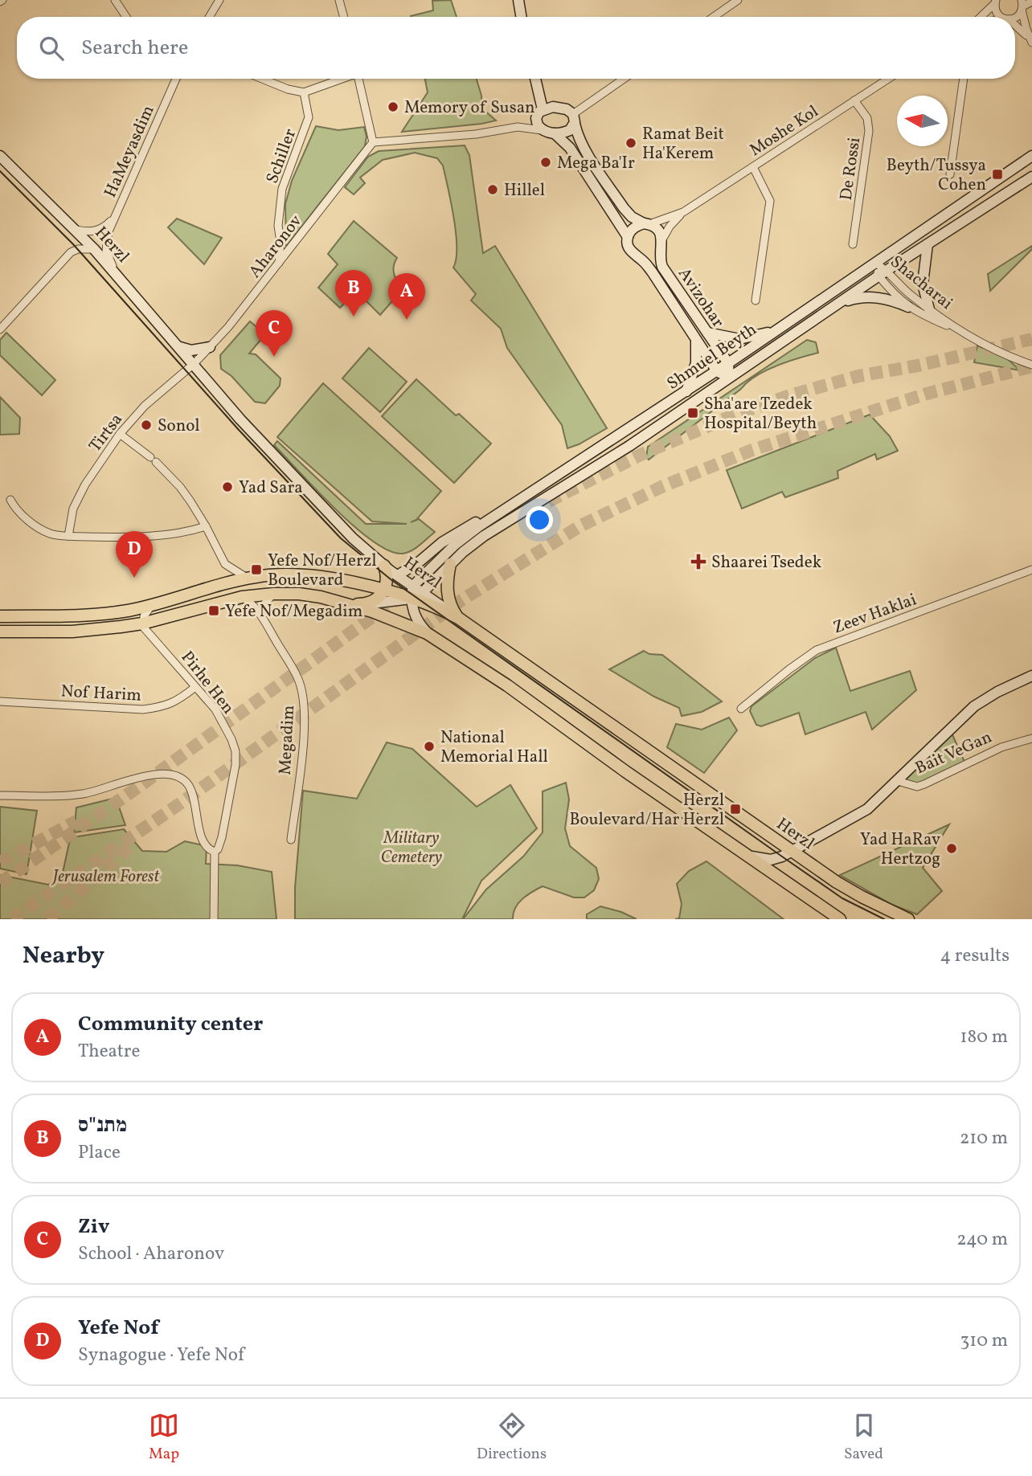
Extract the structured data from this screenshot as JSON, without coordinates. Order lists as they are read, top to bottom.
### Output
{
  "streets": {
    "main road": ["Herzl"],
    "street": [
      "Moshe Kol",
      "HaMeyasdim",
      "Schiller",
      "De Rossi",
      "Aharonov",
      "Shacharai",
      "Avizohar",
      "Shmuel Beyth",
      "Tirtsa",
      "Zeev Haklai",
      "Pirhe Hen",
      "Nof Harim",
      "Megadim",
      "Bait VeGan"
    ]
  },
  "crossings": [
    ["Moshe Kol", "De Rossi"],
    ["Moshe Kol", "Avizohar"],
    ["HaMeyasdim", "Herzl"],
    ["Schiller", "Aharonov"],
    ["Herzl", "Aharonov"],
    ["Herzl", "Shmuel Beyth"],
    ["Herzl", "Tirtsa"],
    ["Herzl", "Bait VeGan"],
    ["Aharonov", "Tirtsa"],
    ["Shacharai", "Shmuel Beyth"],
    ["Avizohar", "Shmuel Beyth"],
    ["Pirhe Hen", "Nof Harim"]
  ],
  "parks": ["Military Cemetery", "Jerusalem Forest"],
  "places": {
    "other": [
      "Memory of Susan",
      "Ramat Beit Ha'Kerem",
      "Mega Ba'Ir",
      "Hillel",
      "Sonol",
      "Yad Sara",
      "National Memorial Hall",
      "Yad HaRav Hertzog"
    ],
    "transit": [
      "Beyth/Tussya Cohen",
      "Sha'are Tzedek Hospital/Beyth",
      "Yefe Nof/Herzl Boulevard",
      "Yefe Nof/Megadim",
      "Herzl Boulevard/Har Herzl"
    ],
    "health": ["Shaarei Tsedek"]
  },
  "north": "left",
  "page": {
    "search": "Search here",
    "pins": [
      "B",
      "A",
      "C",
      "D"
    ],
    "heading": ["Nearby", "4 results"],
    "list": [
      {
        "mark": "A",
        "name": "Community center",
        "note": "Theatre",
        "value": "180 m"
      },
      {
        "mark": "B",
        "name": "מתנ\"ס",
        "note": "Place",
        "value": "210 m"
      },
      {
        "mark": "C",
        "name": "Ziv",
        "note": "School · Aharonov",
        "value": "240 m"
      },
      {
        "mark": "D",
        "name": "Yefe Nof",
        "note": "Synagogue · Yefe Nof",
        "value": "310 m"
      }
    ],
    "nav": ["Map", "Directions", "Saved"]
  }
}
